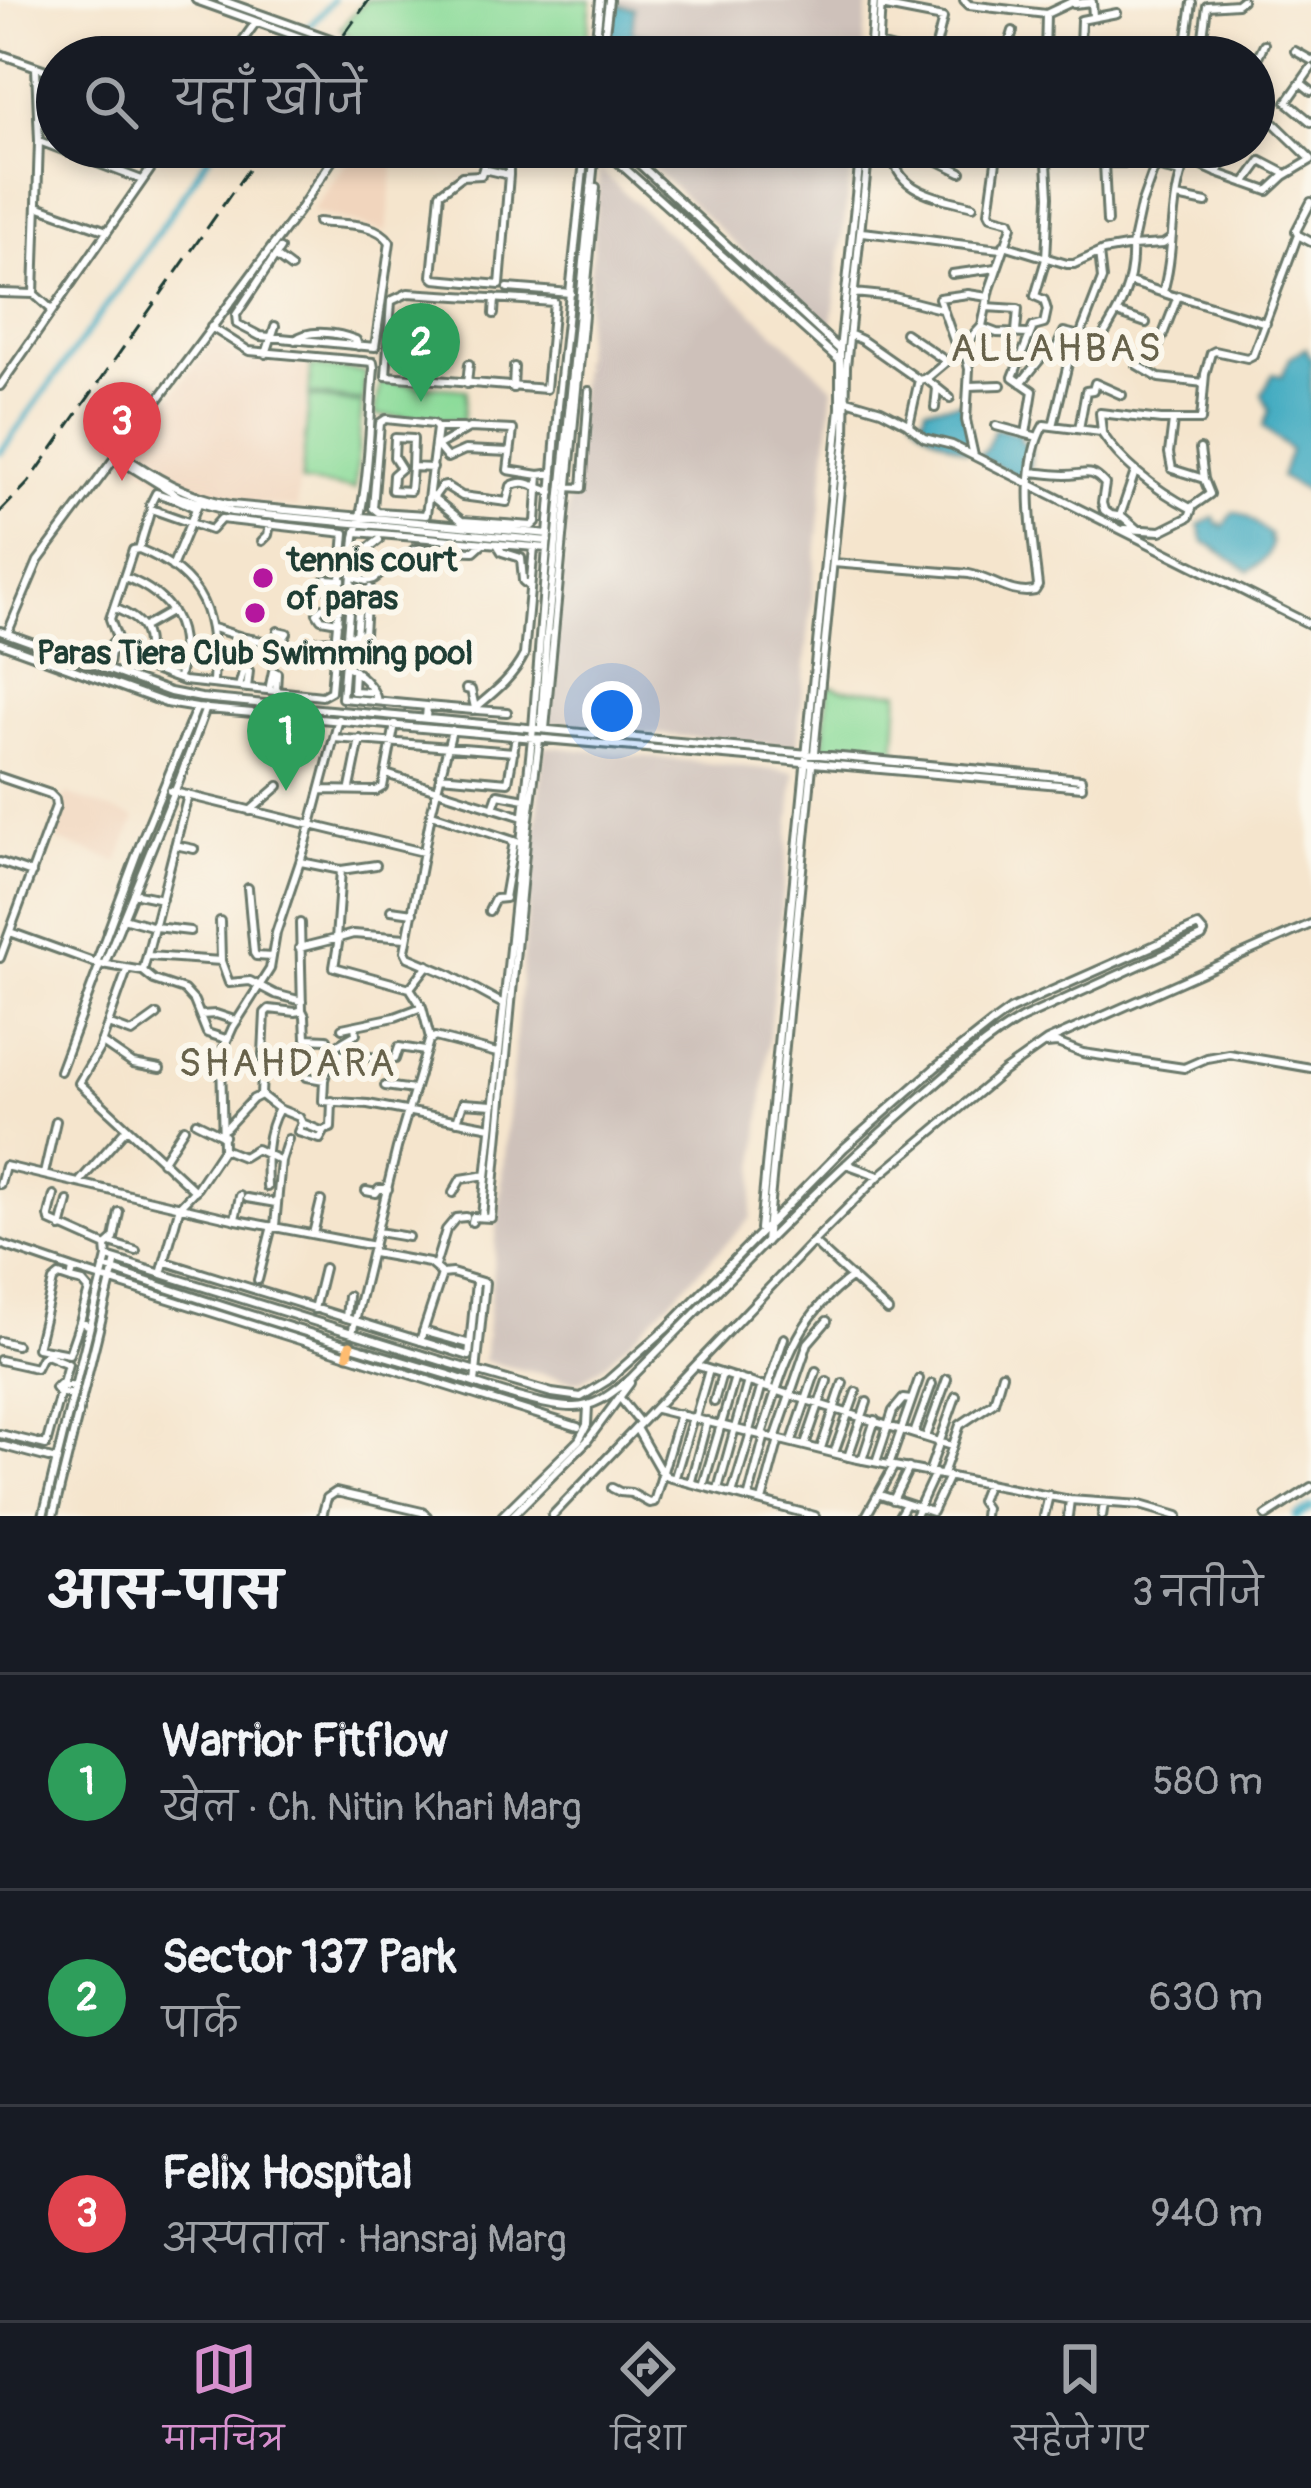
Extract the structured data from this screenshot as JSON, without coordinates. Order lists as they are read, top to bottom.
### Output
{
  "districts": ["ALLAHBAS", "SHAHDARA"],
  "places": ["tennis court of paras", "Paras Tiera Club Swimming pool"],
  "page": {
    "search": "यहाँ खोजें",
    "pins": ["2", "3", "1"],
    "heading": ["आस-पास", "3 नतीजे"],
    "list": [
      {
        "mark": "1",
        "name": "Warrior Fitflow",
        "note": "खेल · Ch. Nitin Khari Marg",
        "value": "580 m"
      },
      {
        "mark": "2",
        "name": "Sector 137 Park",
        "note": "पार्क",
        "value": "630 m"
      },
      {
        "mark": "3",
        "name": "Felix Hospital",
        "note": "अस्पताल · Hansraj Marg",
        "value": "940 m"
      }
    ],
    "nav": ["मानचित्र", "दिशा", "सहेजे गए"]
  }
}
